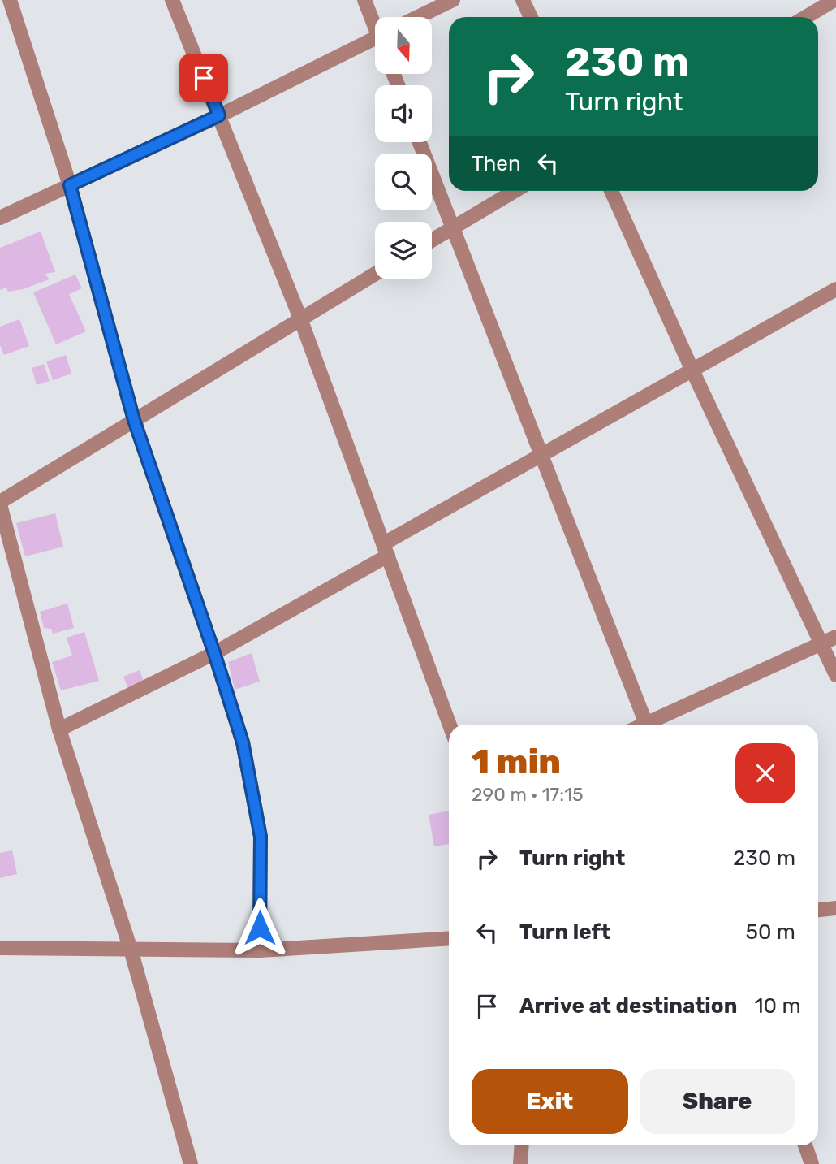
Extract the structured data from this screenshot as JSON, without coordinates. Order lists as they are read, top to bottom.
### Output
{
  "north": "bottom",
  "page": {
    "turn": ["230 m", "Turn right"],
    "then": "Then",
    "heading": ["1 min", "290 m · 17:15"],
    "list": [
      {
        "name": "Turn right",
        "value": "230 m"
      },
      {
        "name": "Turn left",
        "value": "50 m"
      },
      {
        "name": "Arrive at destination",
        "value": "10 m"
      }
    ],
    "buttons": ["Exit", "Share"]
  }
}
